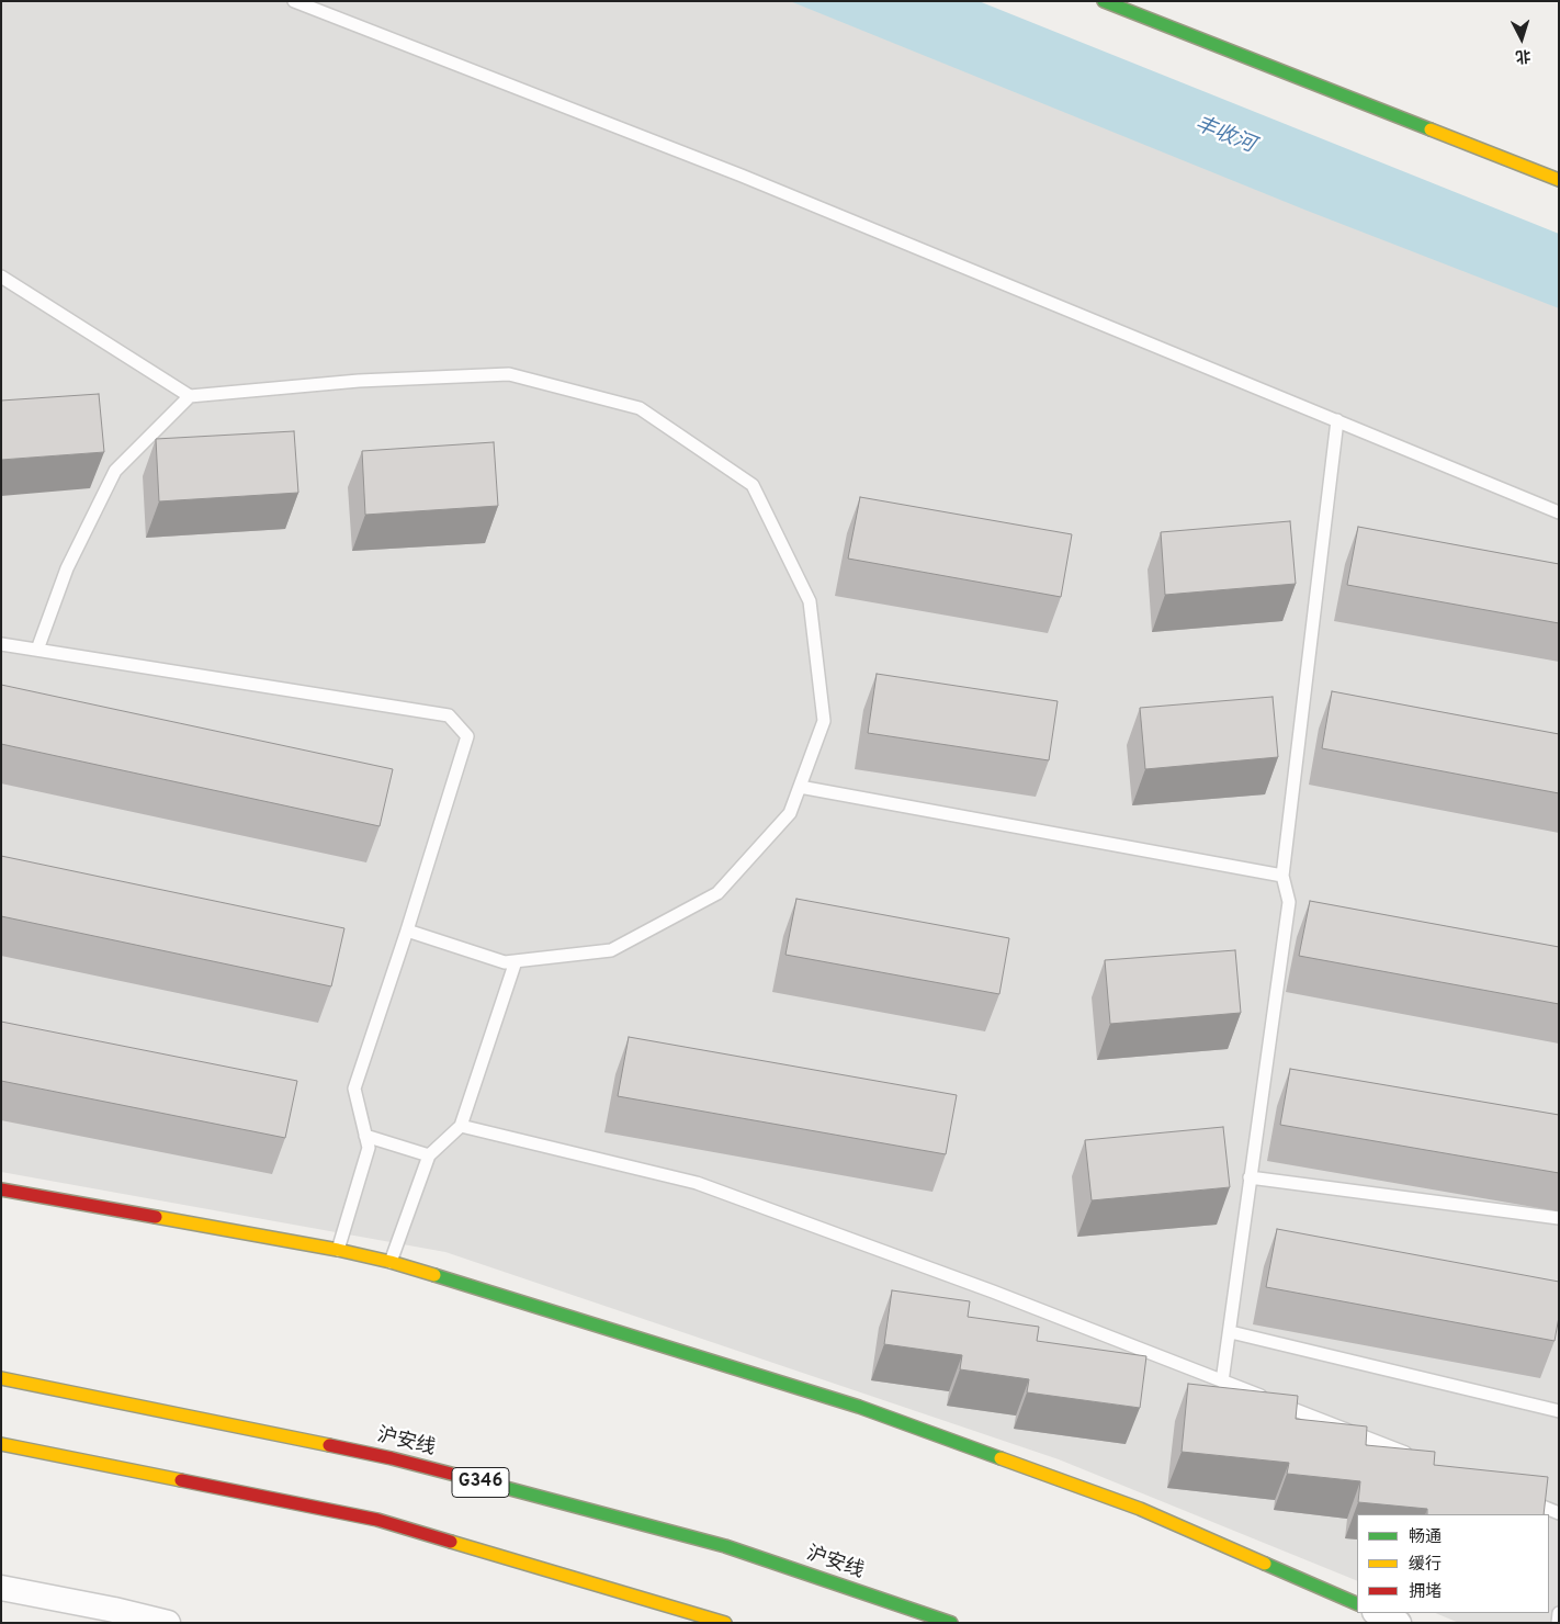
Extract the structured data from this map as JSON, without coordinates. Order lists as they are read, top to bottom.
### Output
{
  "streets": {
    "main road": ["沪安线", "G346"]
  },
  "water": ["丰收河"],
  "legend": ["畅通", "缓行", "拥堵"],
  "north": "bottom"
}
